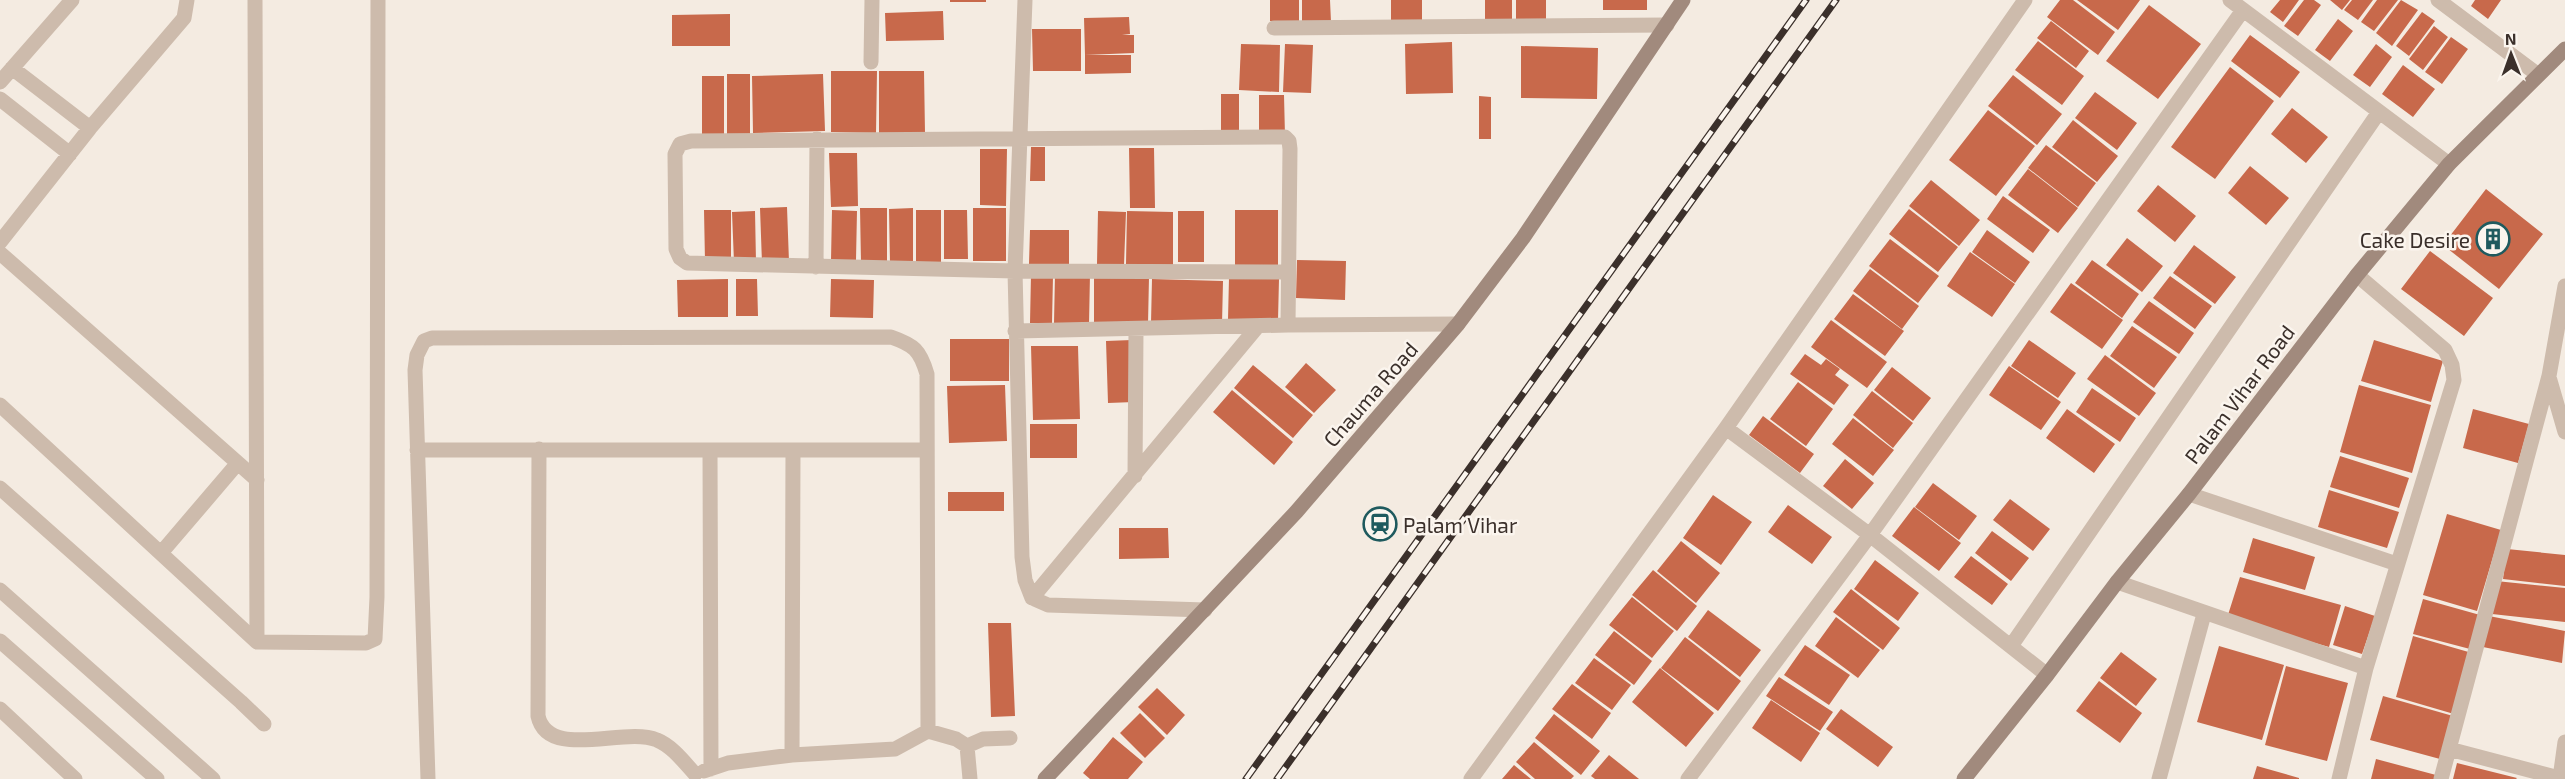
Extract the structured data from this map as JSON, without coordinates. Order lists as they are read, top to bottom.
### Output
{
  "streets": {
    "street": ["Chauma Road", "Palam Vihar Road"]
  },
  "places": {
    "building": ["Cake Desire"],
    "station": ["Palam Vihar"]
  },
  "north": "top"
}
